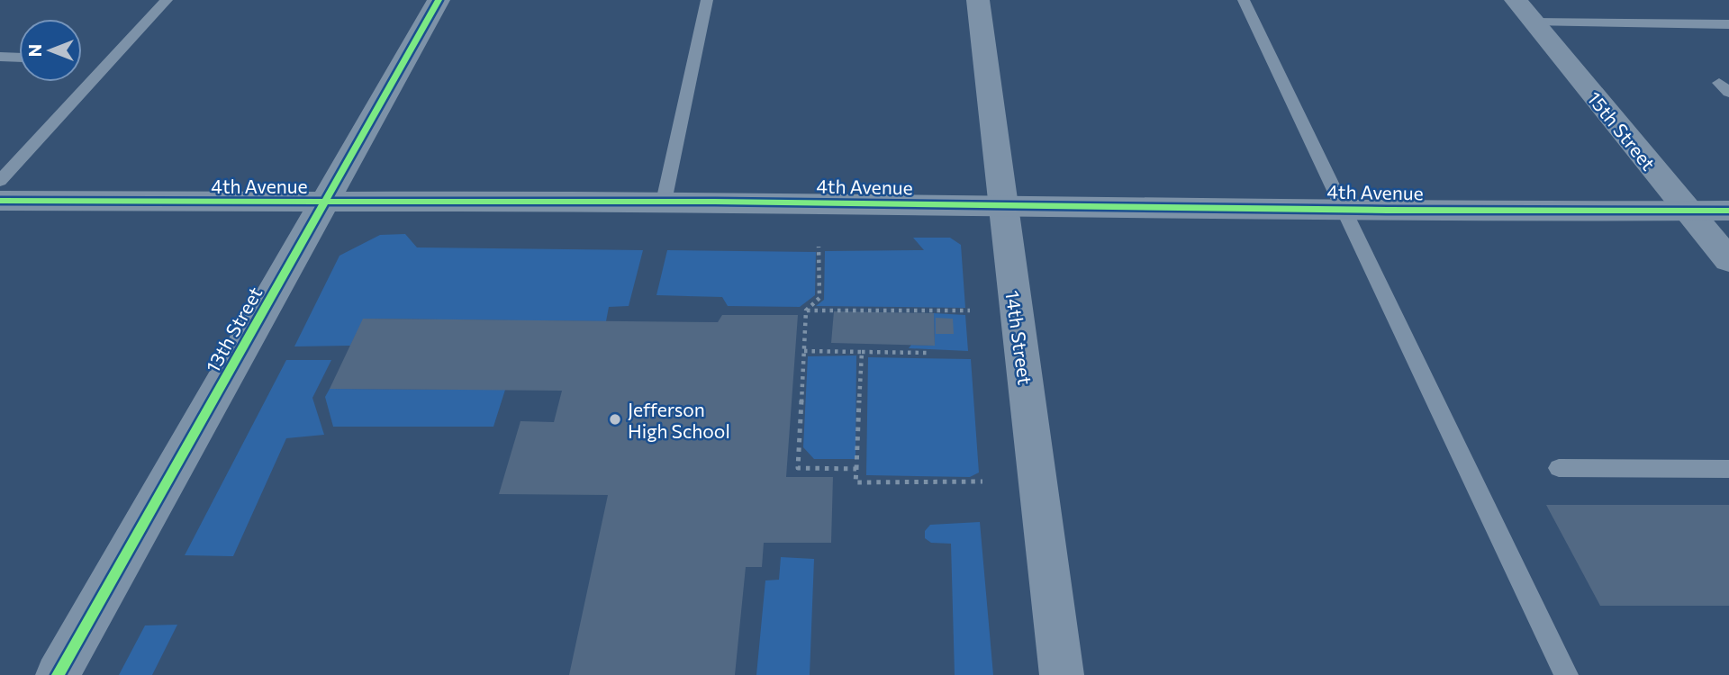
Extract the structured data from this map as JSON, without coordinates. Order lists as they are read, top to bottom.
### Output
{
  "streets": {
    "street": [
      "15th Street",
      "4th Avenue",
      "13th Street",
      "14th Street"
    ]
  },
  "crossings": [
    ["15th Street", "4th Avenue"],
    ["4th Avenue", "13th Street"],
    ["4th Avenue", "14th Street"]
  ],
  "places": ["Jefferson High School"],
  "north": "left"
}
